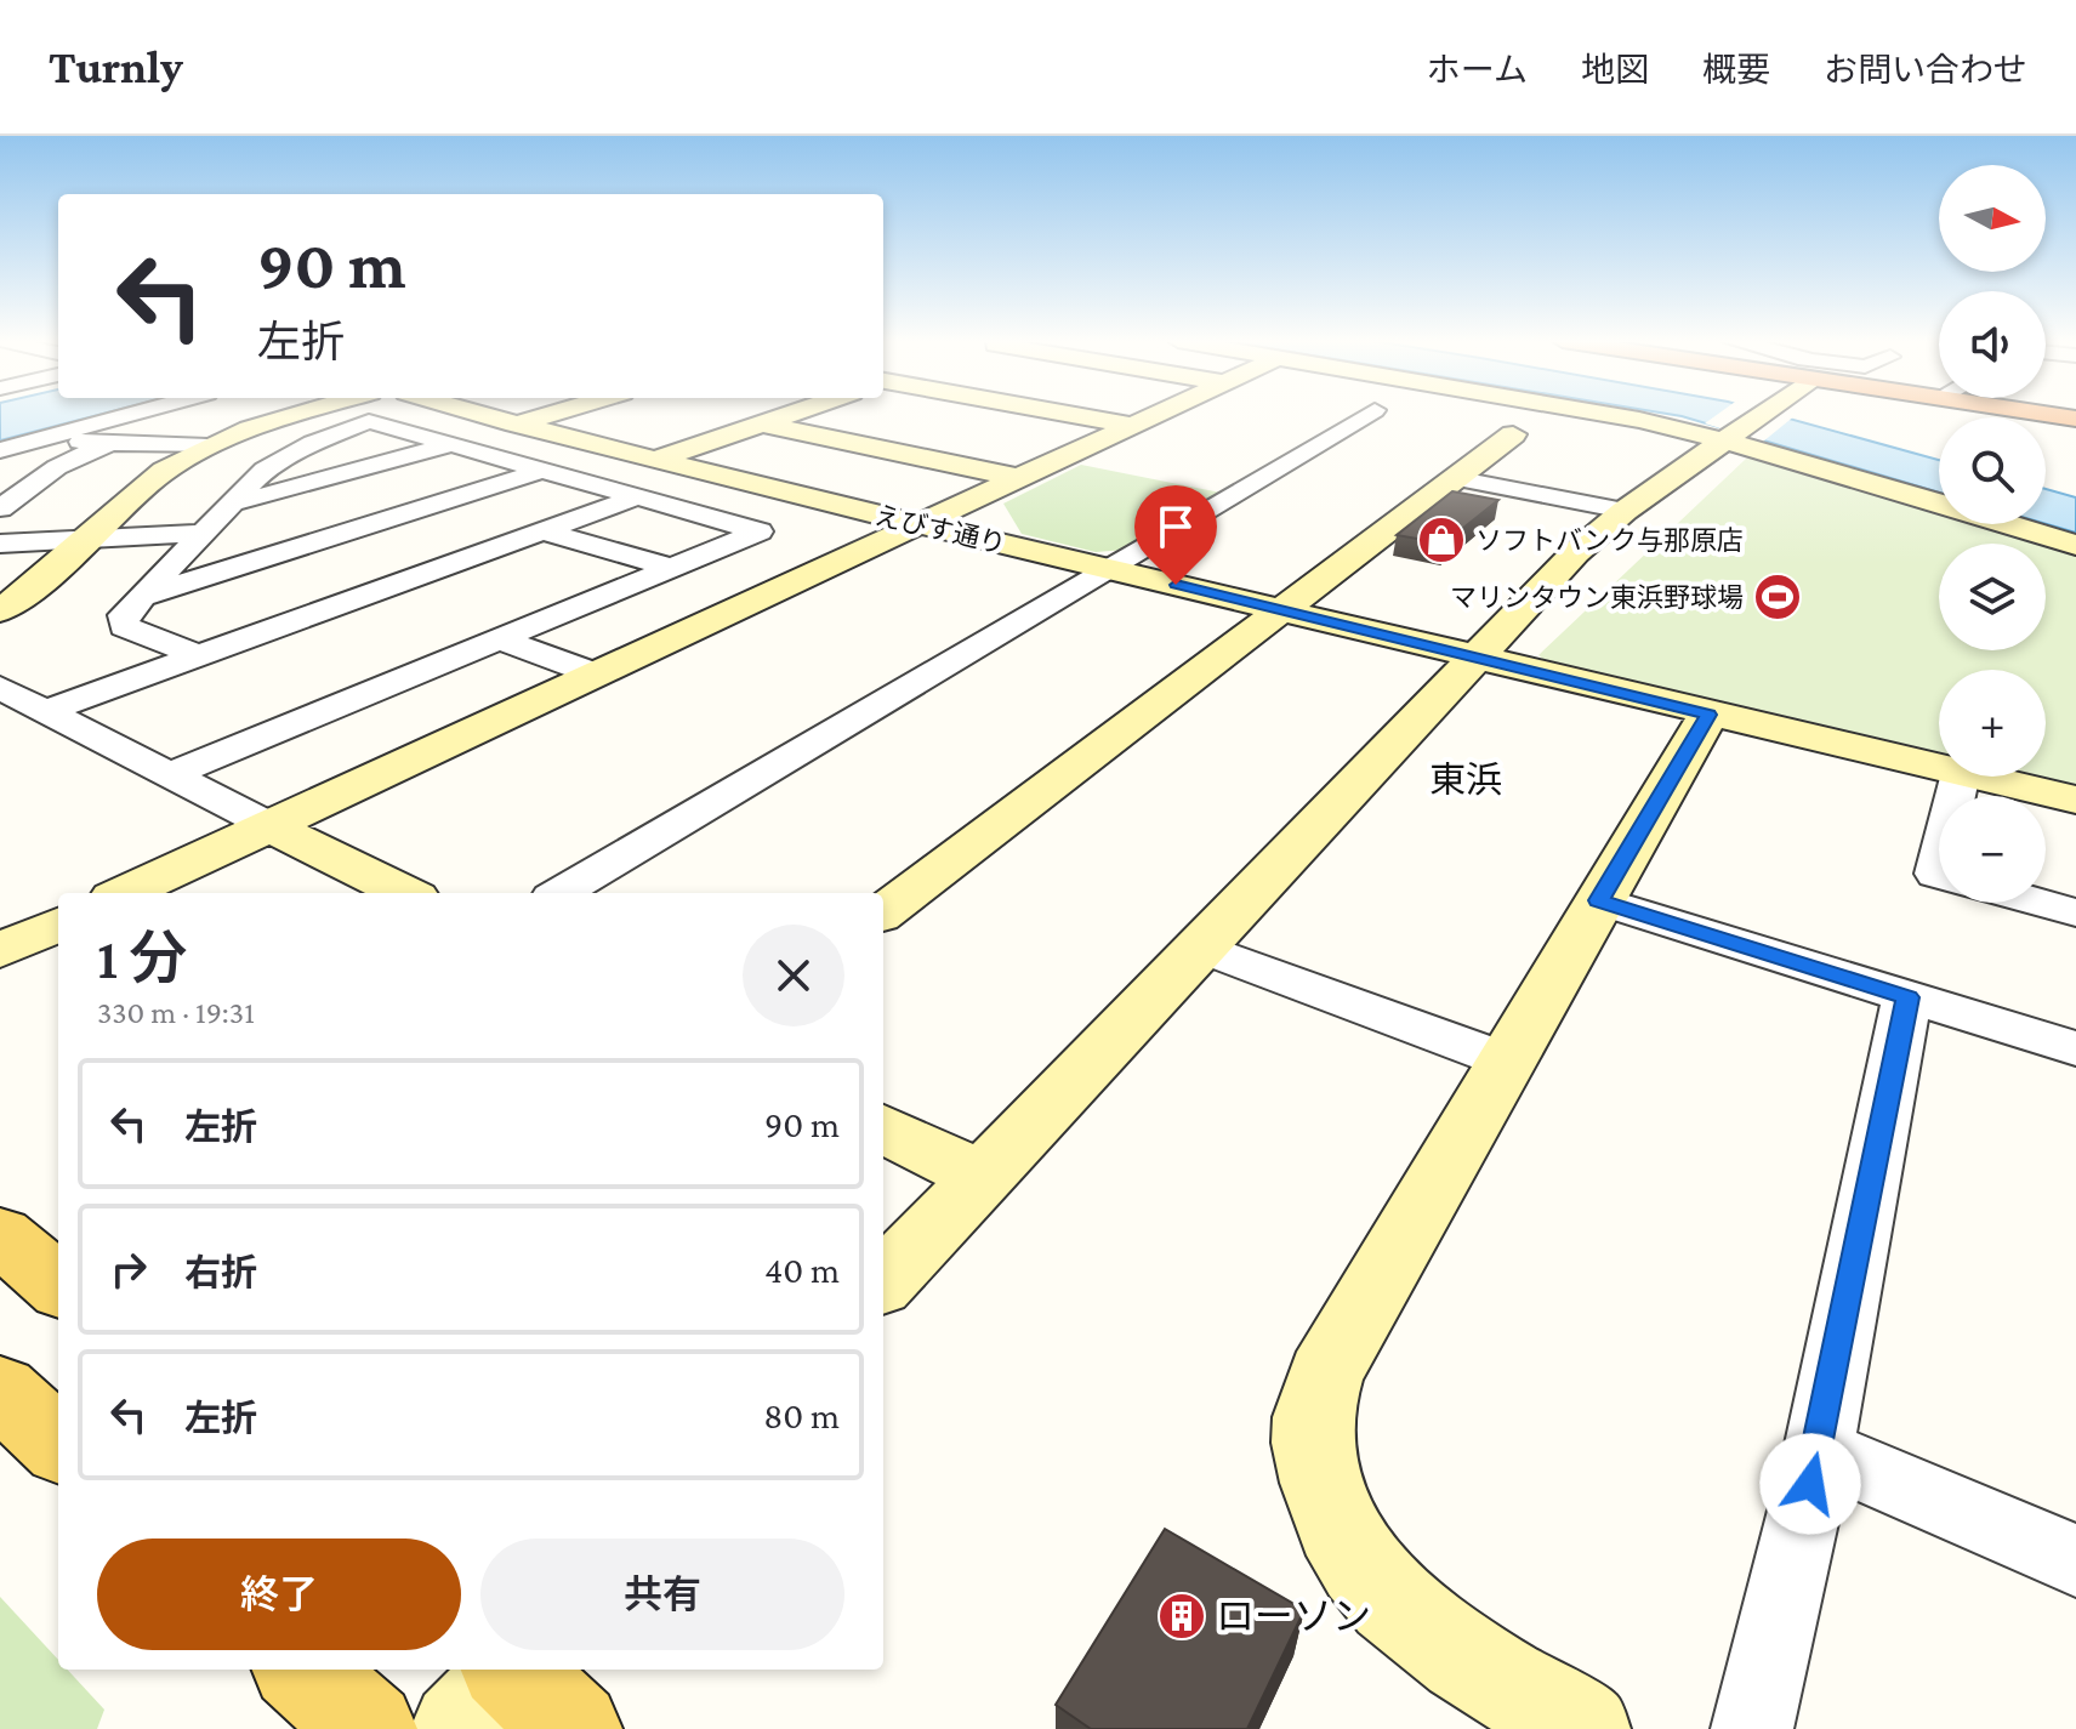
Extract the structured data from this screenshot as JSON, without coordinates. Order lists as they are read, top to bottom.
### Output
{
  "streets": {
    "street": ["えびす通り"]
  },
  "districts": ["東浜"],
  "places": {
    "shop": ["ソフトバンク与那原店"],
    "sports": ["マリンタウン東浜野球場"],
    "building": ["ローソン"]
  },
  "north": "right",
  "page": {
    "header": "Turnly",
    "nav": [
      "ホーム",
      "地図",
      "概要",
      "お問い合わせ"
    ],
    "map_buttons": ["+", "−"],
    "turn": ["90 m", "左折"],
    "heading": ["1 分", "330 m · 19:31"],
    "list": [
      {
        "name": "左折",
        "value": "90 m"
      },
      {
        "name": "右折",
        "value": "40 m"
      },
      {
        "name": "左折",
        "value": "80 m"
      }
    ],
    "buttons": ["終了", "共有"]
  }
}
